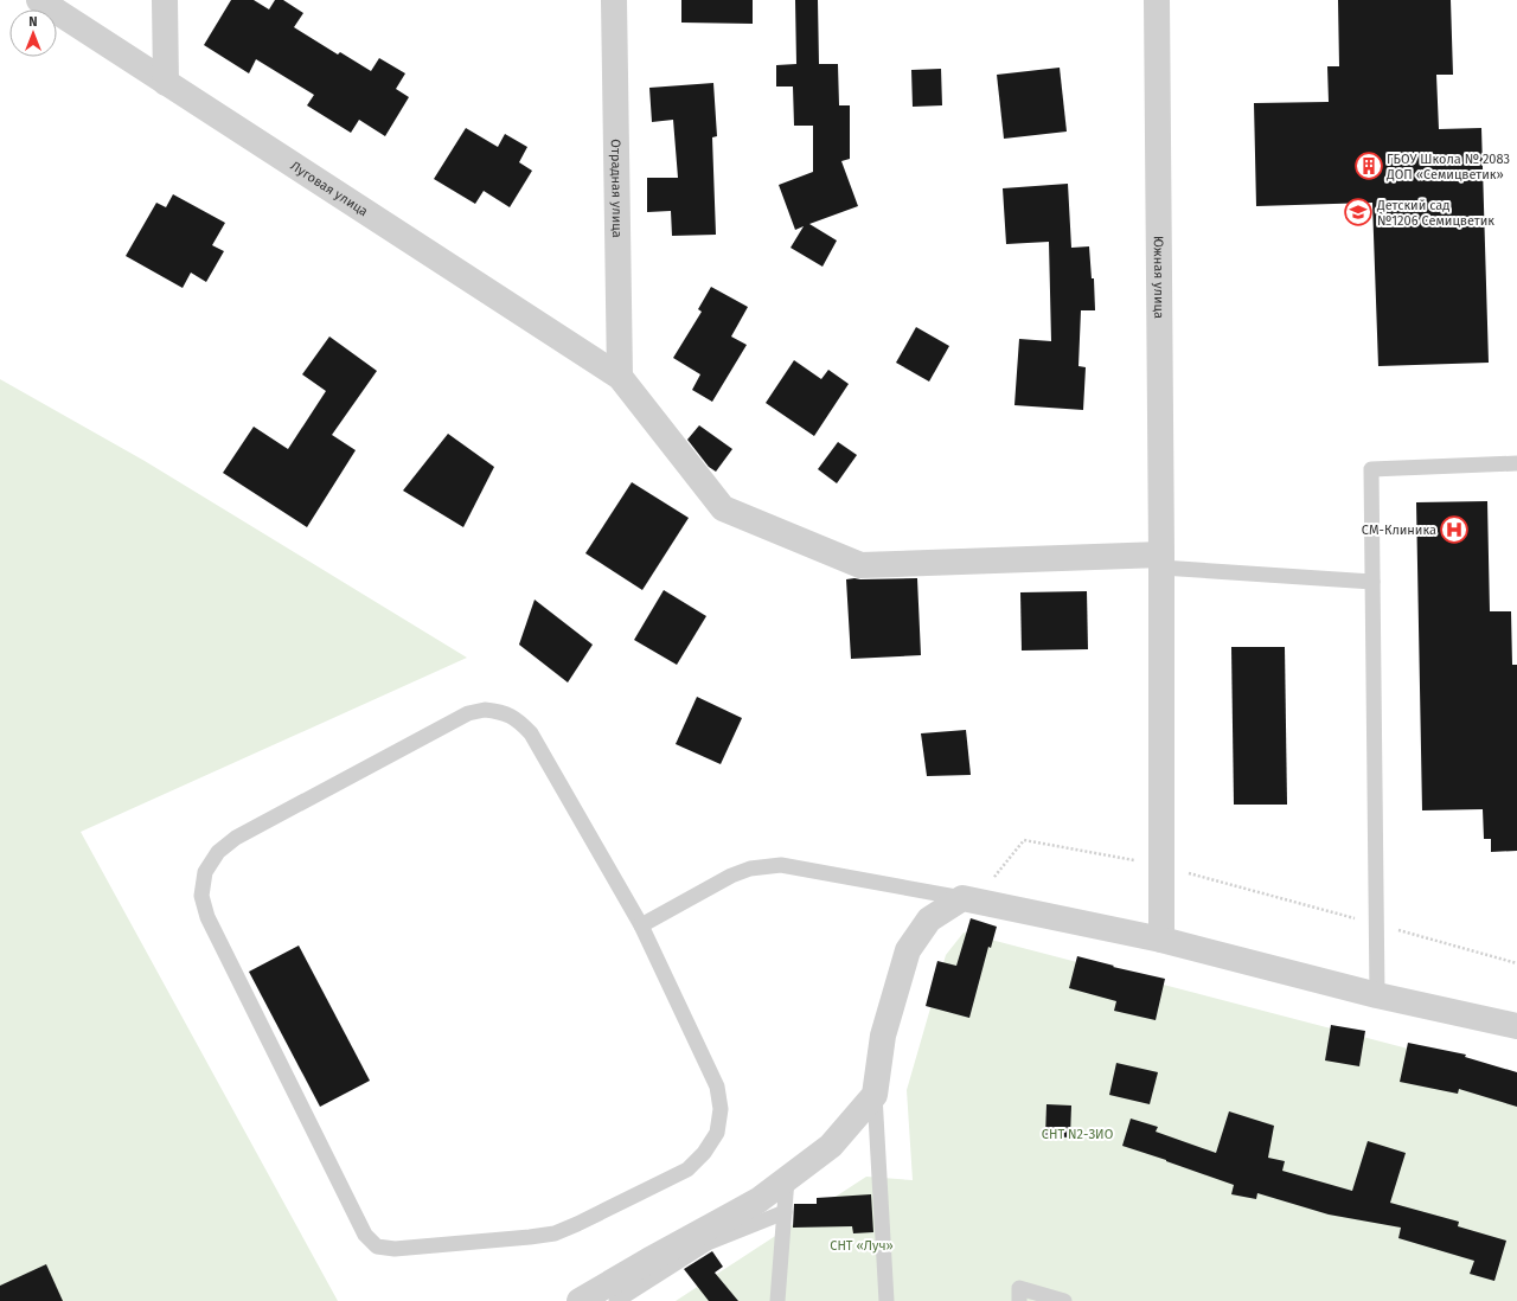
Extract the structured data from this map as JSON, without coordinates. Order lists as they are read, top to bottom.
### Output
{
  "streets": {
    "street": ["Луговая улица", "Отрадная улица", "Южная улица"]
  },
  "crossings": [
    ["Луговая улица", "Отрадная улица"],
    ["Луговая улица", "Южная улица"]
  ],
  "parks": ["СНТ N2-ЗИО", "СНТ «Луч»"],
  "places": {
    "building": ["ГБОУ Школа № 2083 ДОП «Семицветик»"],
    "school or university": ["Детский сад №1206 Семицветик"],
    "hospital": ["СМ-Клиника"]
  },
  "north": "top"
}
